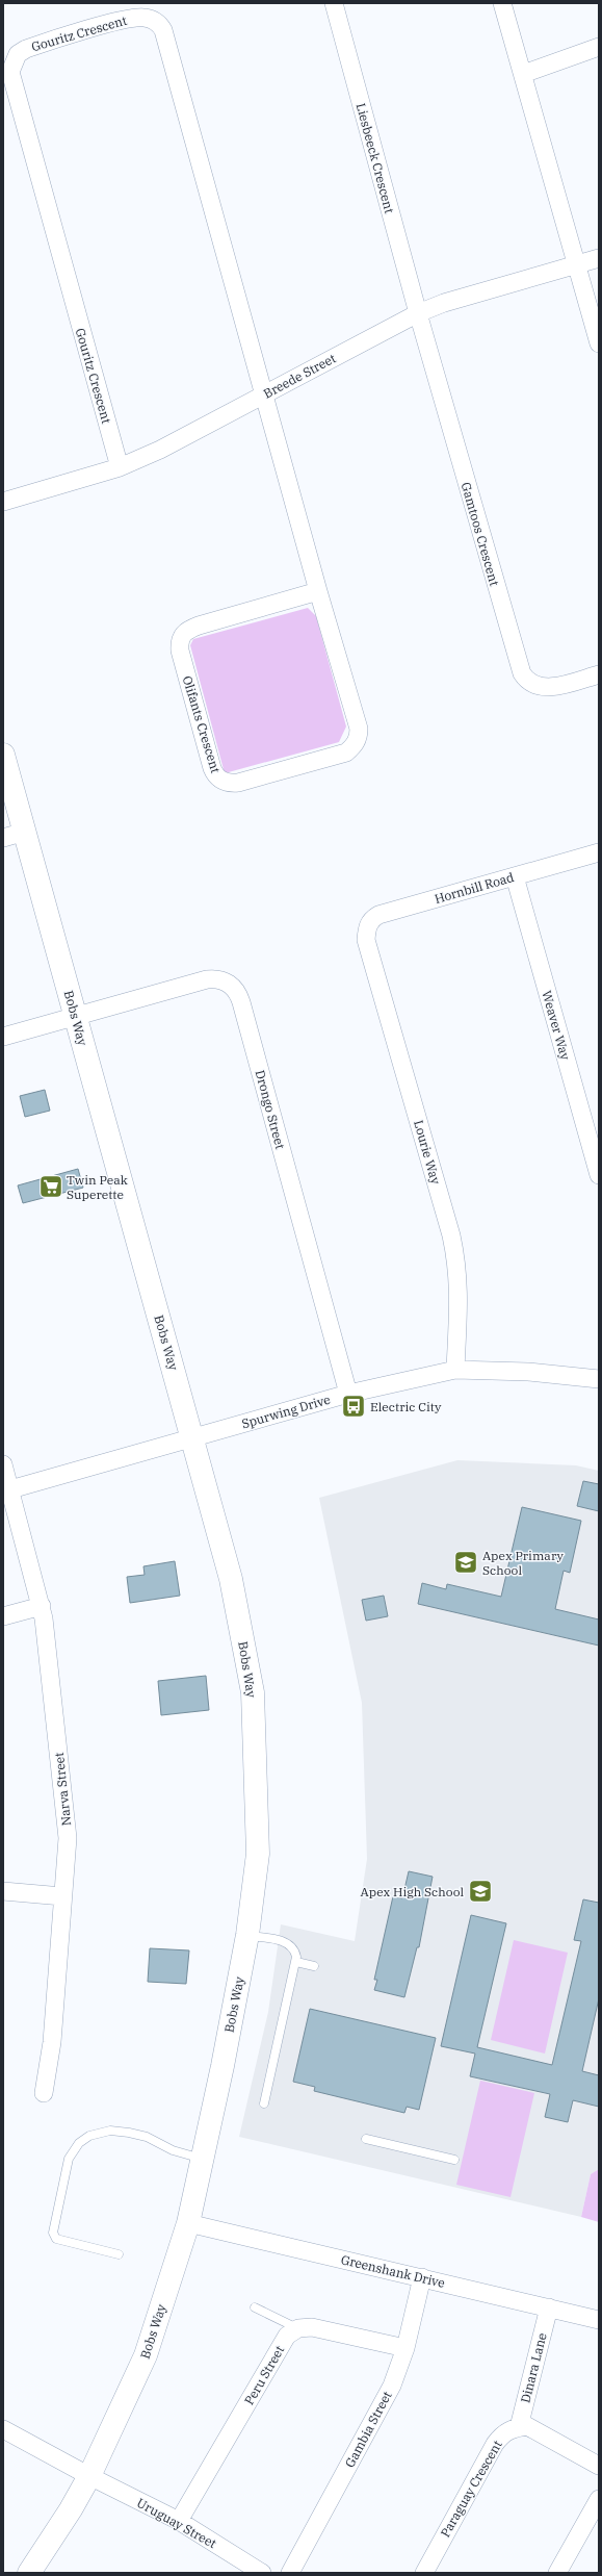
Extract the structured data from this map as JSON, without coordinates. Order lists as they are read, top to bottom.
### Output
{
  "streets": {
    "street": [
      "Gouritz Crescent",
      "Liesbeeck Crescent",
      "Breede Street",
      "Gamtoos Crescent",
      "Olifants Crescent",
      "Hornbill Road",
      "Bobs Way",
      "Weaver Way",
      "Drongo Street",
      "Lourie Way",
      "Spurwing Drive",
      "Narva Street",
      "Greenshank Drive",
      "Dinara Lane",
      "Peru Street",
      "Gambia Street",
      "Paraguay Crescent",
      "Uruguay Street"
    ]
  },
  "crossings": [
    ["Gouritz Crescent", "Breede Street"],
    ["Gouritz Crescent", "Olifants Crescent"],
    ["Liesbeeck Crescent", "Breede Street"],
    ["Liesbeeck Crescent", "Gamtoos Crescent"],
    ["Breede Street", "Gamtoos Crescent"],
    ["Breede Street", "Olifants Crescent"],
    ["Hornbill Road", "Weaver Way"],
    ["Hornbill Road", "Lourie Way"],
    ["Bobs Way", "Drongo Street"],
    ["Bobs Way", "Spurwing Drive"],
    ["Bobs Way", "Greenshank Drive"],
    ["Bobs Way", "Uruguay Street"],
    ["Drongo Street", "Spurwing Drive"],
    ["Lourie Way", "Spurwing Drive"],
    ["Spurwing Drive", "Narva Street"],
    ["Greenshank Drive", "Dinara Lane"],
    ["Greenshank Drive", "Gambia Street"],
    ["Dinara Lane", "Paraguay Crescent"],
    ["Peru Street", "Uruguay Street"]
  ],
  "places": {
    "supermarket": ["Twin Peak Superette"],
    "bus stop": ["Electric City"],
    "school or university": ["Apex Primary School", "Apex High School"]
  }
}
